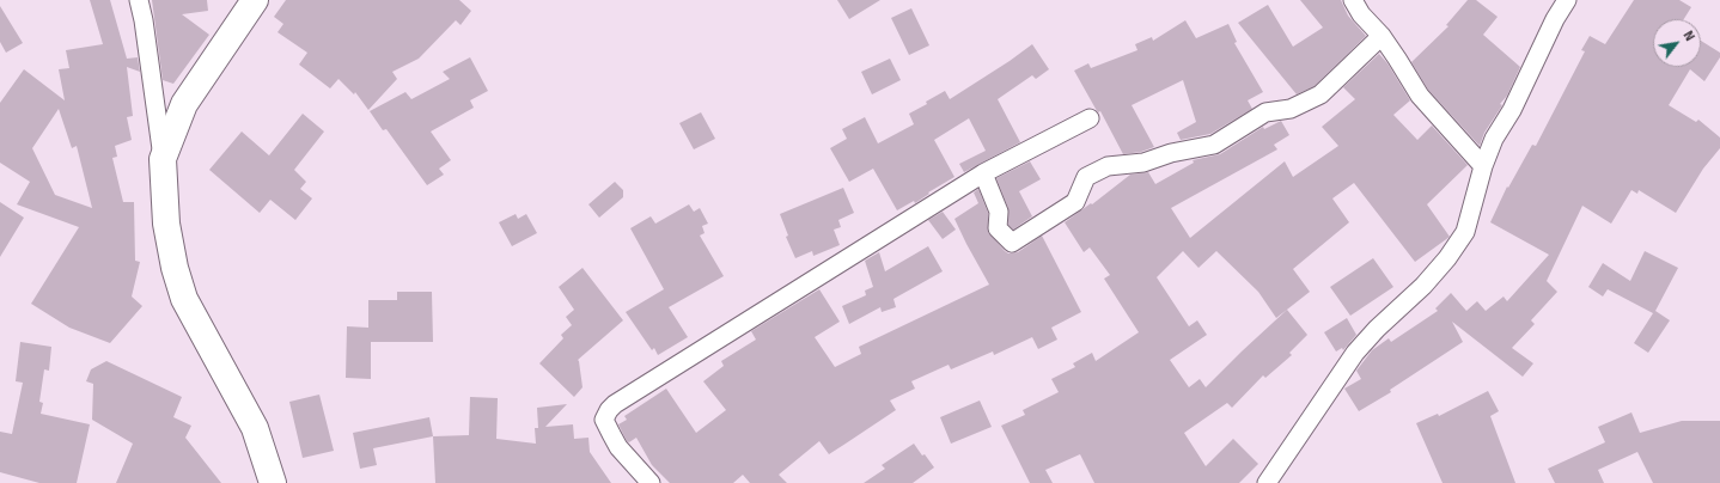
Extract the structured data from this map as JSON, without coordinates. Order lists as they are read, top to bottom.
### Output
{
  "north": "top right"
}
